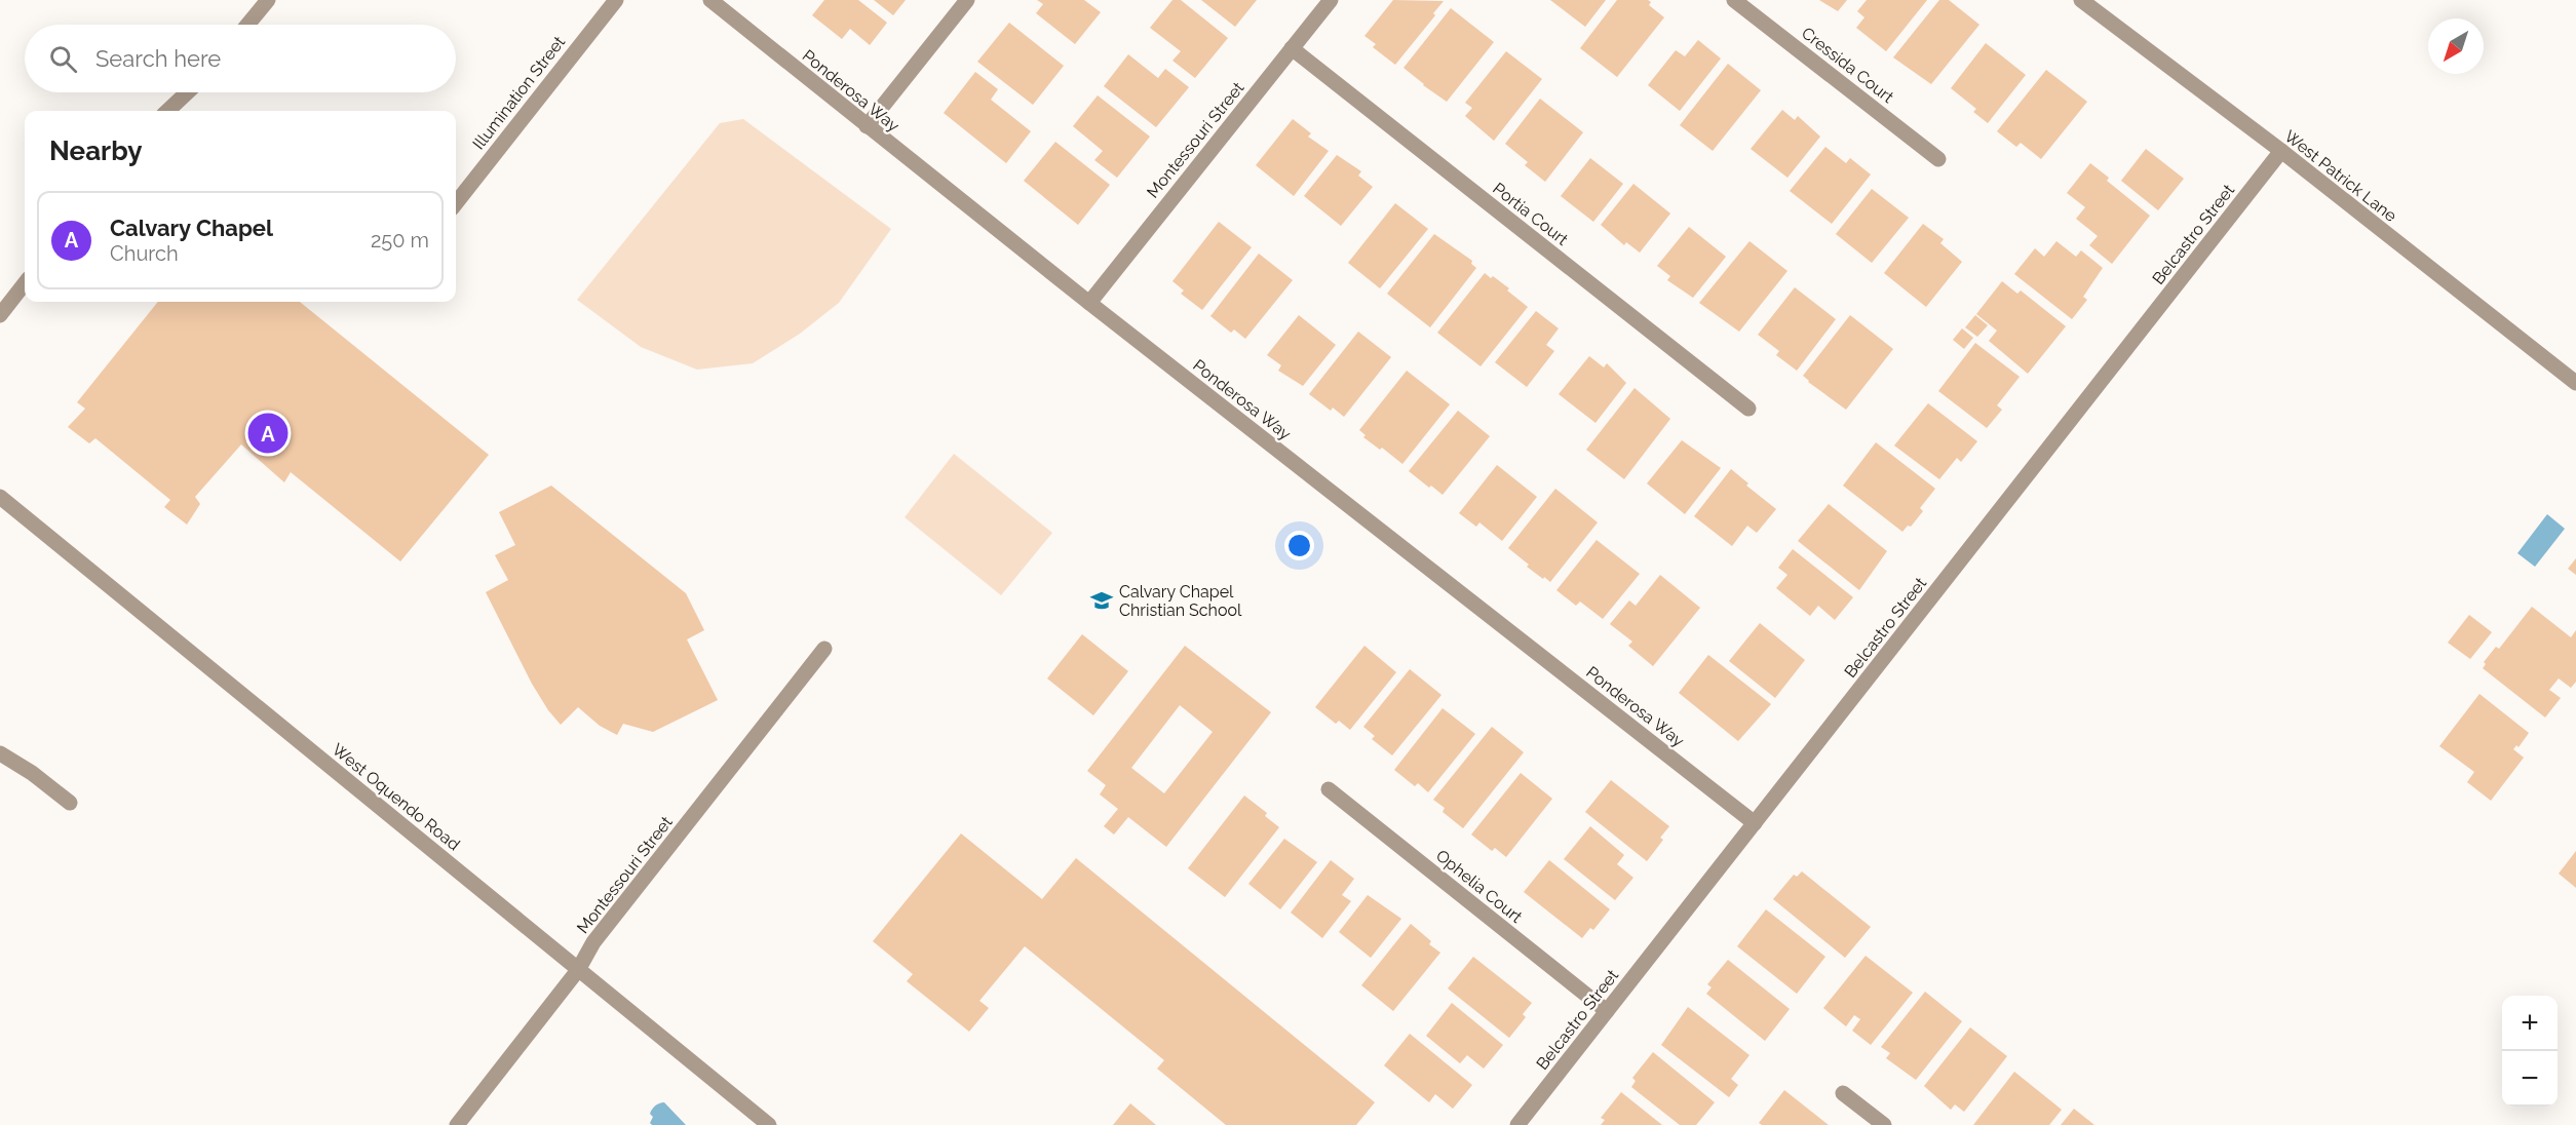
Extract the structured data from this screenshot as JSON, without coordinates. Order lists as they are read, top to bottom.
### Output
{
  "streets": {
    "street": [
      "Cressida Court",
      "Ponderosa Way",
      "Illumination Street",
      "Montessouri Street",
      "West Patrick Lane",
      "Portia Court",
      "Belcastro Street",
      "West Oquendo Road",
      "Ophelia Court"
    ]
  },
  "crossings": [
    ["Ponderosa Way", "Montessouri Street"],
    ["Ponderosa Way", "Belcastro Street"],
    ["Montessouri Street", "Portia Court"],
    ["Montessouri Street", "West Oquendo Road"],
    ["West Patrick Lane", "Belcastro Street"],
    ["Belcastro Street", "Ophelia Court"]
  ],
  "places": {
    "school or university": ["Calvary Chapel Christian School"]
  },
  "north": "bottom left",
  "page": {
    "search": "Search here",
    "heading": "Nearby",
    "list": [
      {
        "mark": "A",
        "name": "Calvary Chapel",
        "note": "Church",
        "value": "250 m"
      }
    ],
    "pins": "A",
    "map_buttons": ["+", "−"]
  }
}
